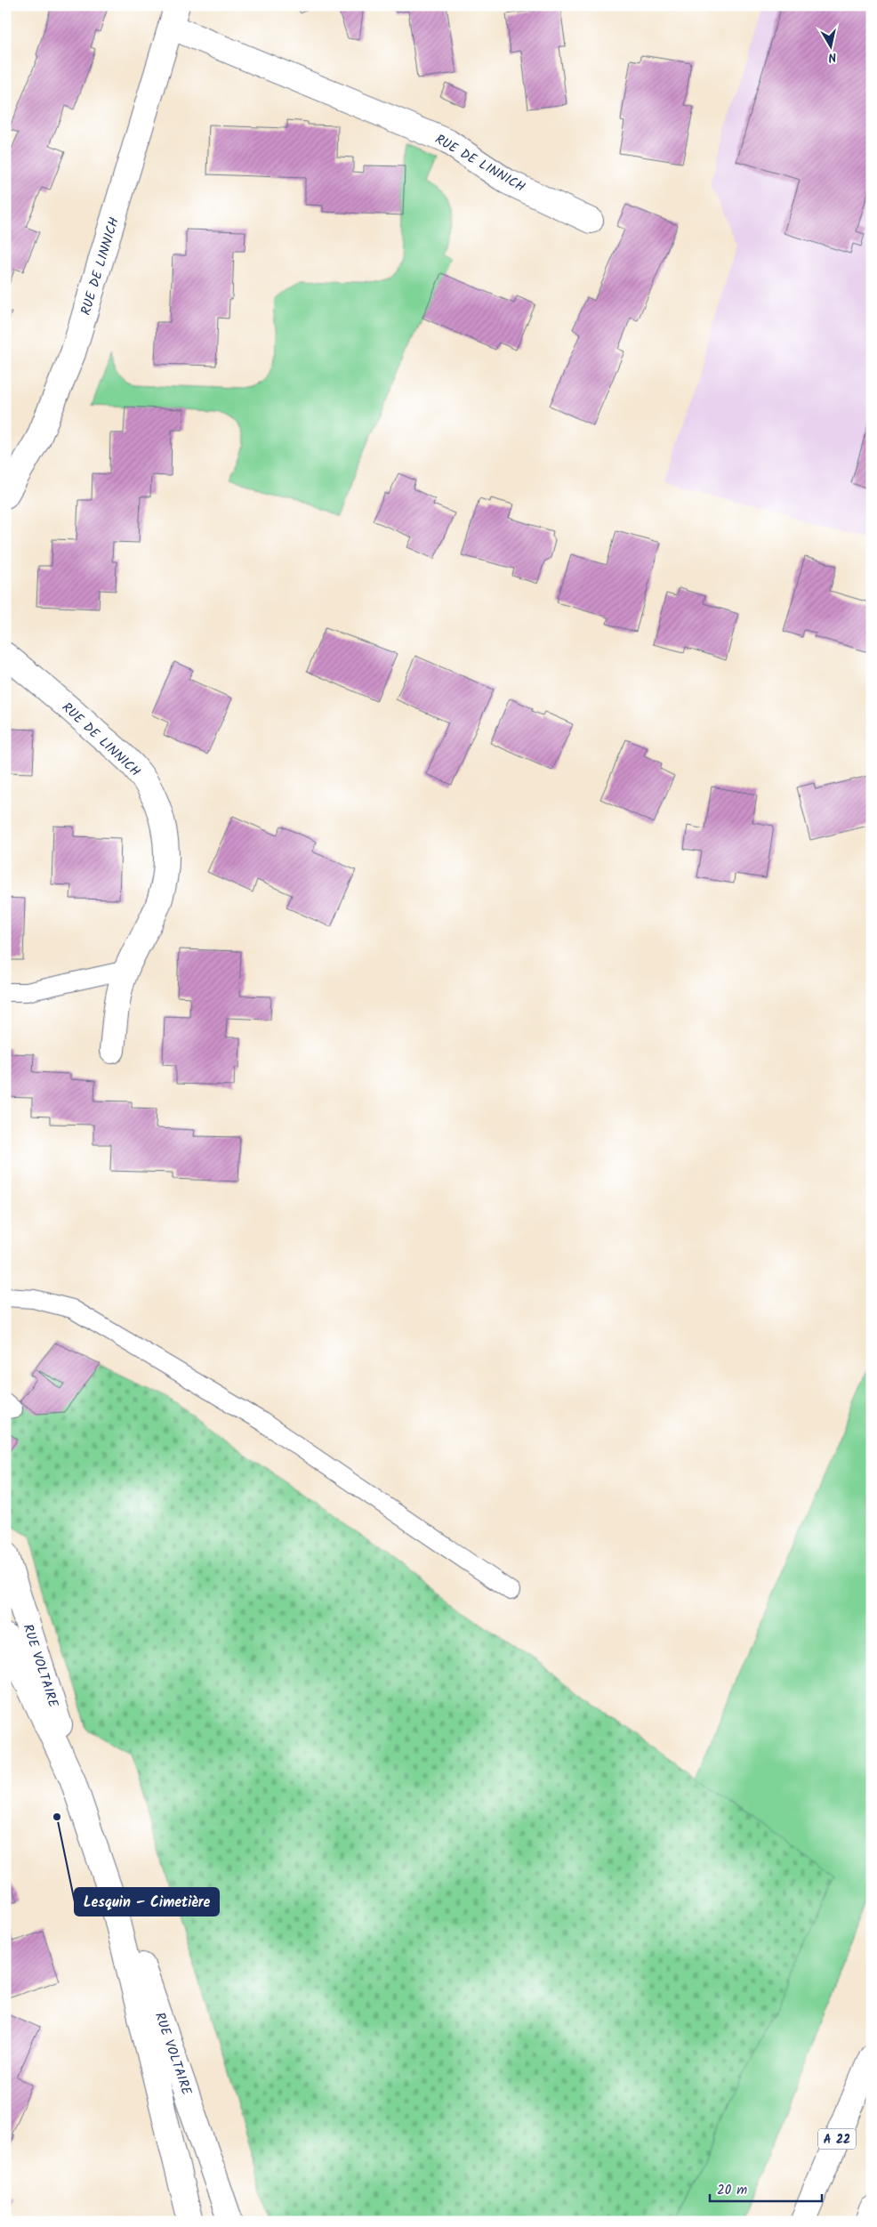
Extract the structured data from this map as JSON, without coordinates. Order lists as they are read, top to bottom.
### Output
{
  "streets": {
    "main road": ["RUE DE LINNICH", "RUE VOLTAIRE", "A 22"]
  },
  "places": ["Lesquin – Cimetière"],
  "scale_bar": "20 m",
  "north": "bottom"
}
